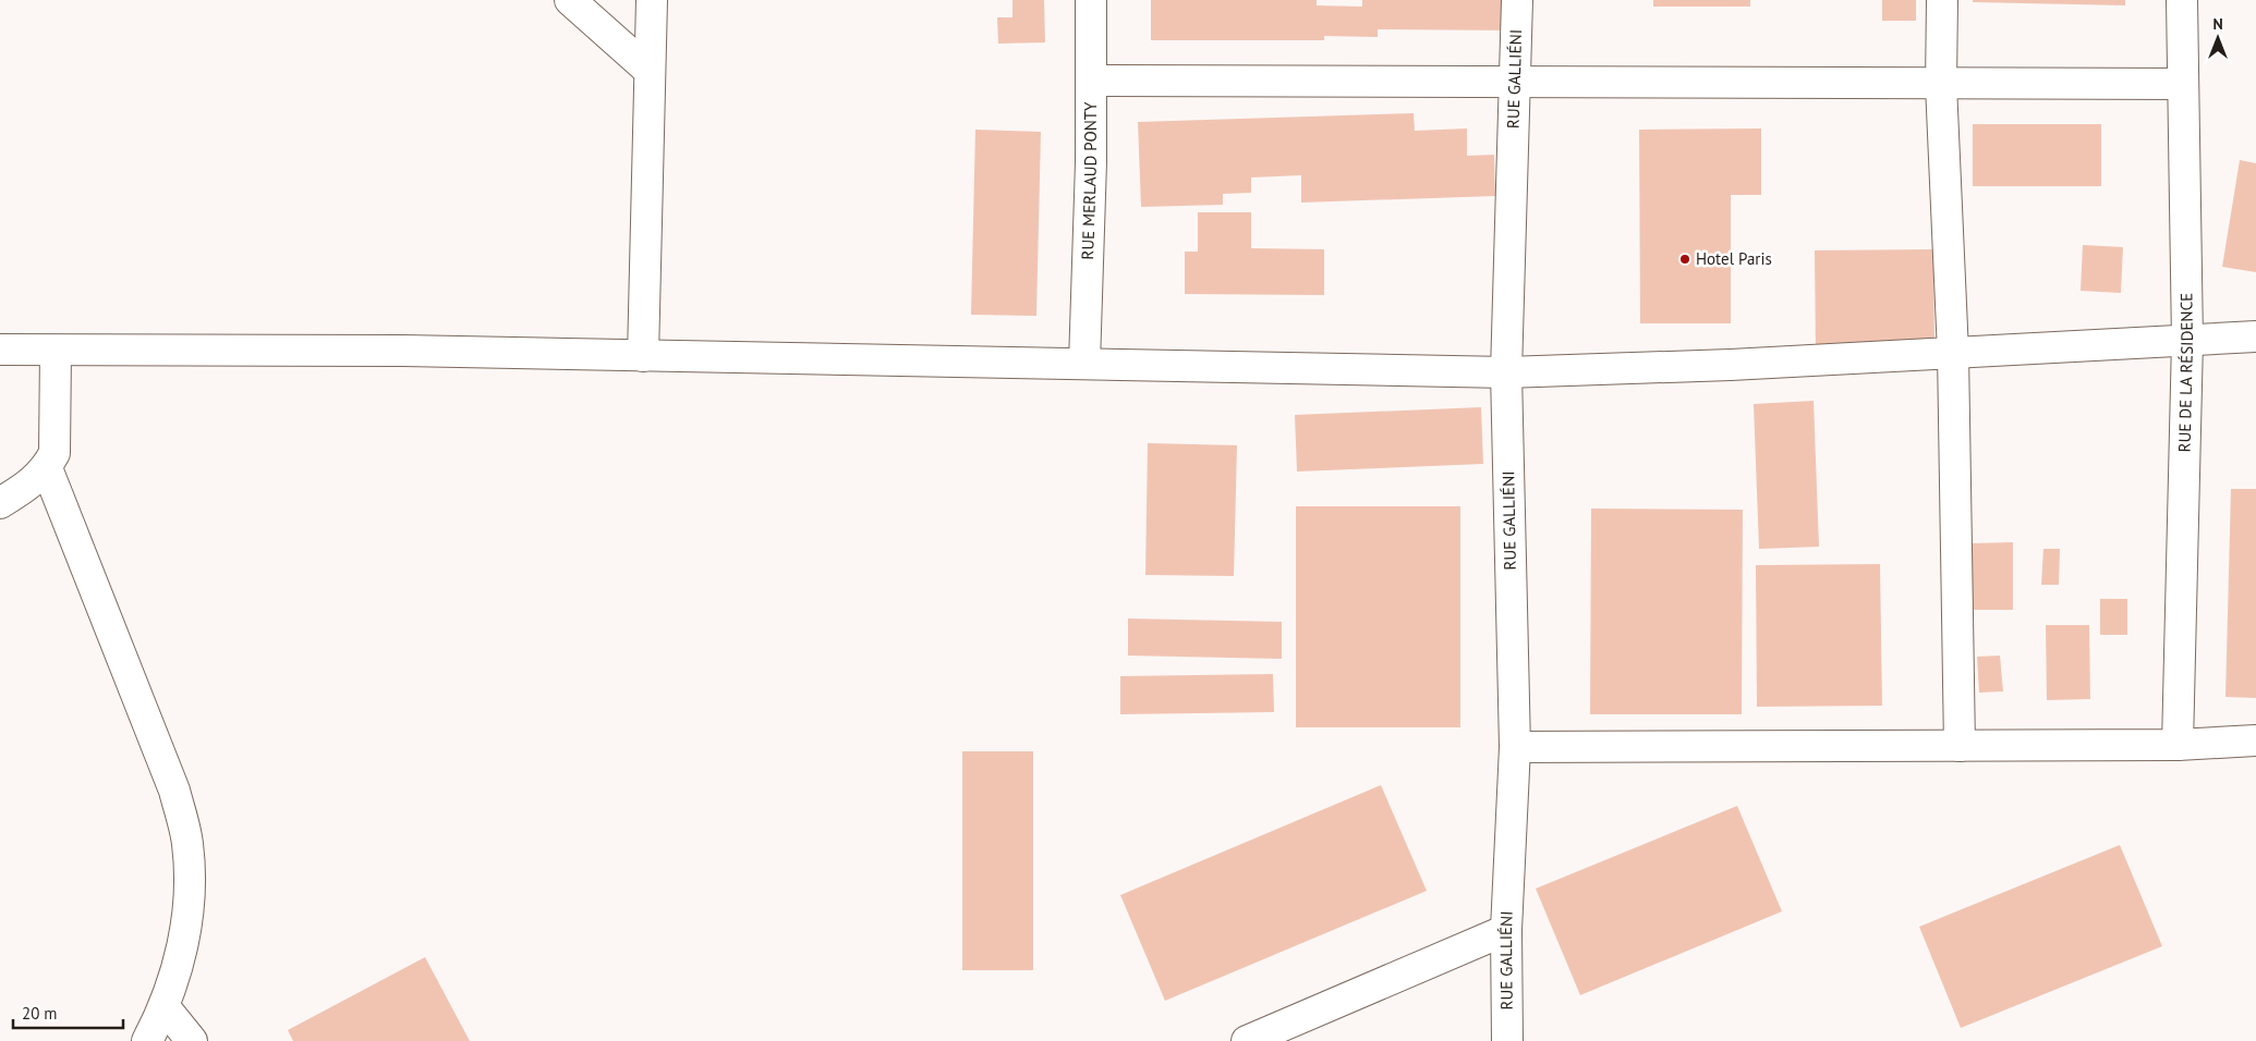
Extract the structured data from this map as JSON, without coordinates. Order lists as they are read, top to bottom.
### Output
{
  "streets": {
    "street": ["RUE GALLIÉNI", "RUE MERLAUD PONTY", "RUE DE LA RÉSIDENCE"]
  },
  "places": ["Hotel Paris"],
  "scale_bar": "20 m",
  "north": "top"
}
